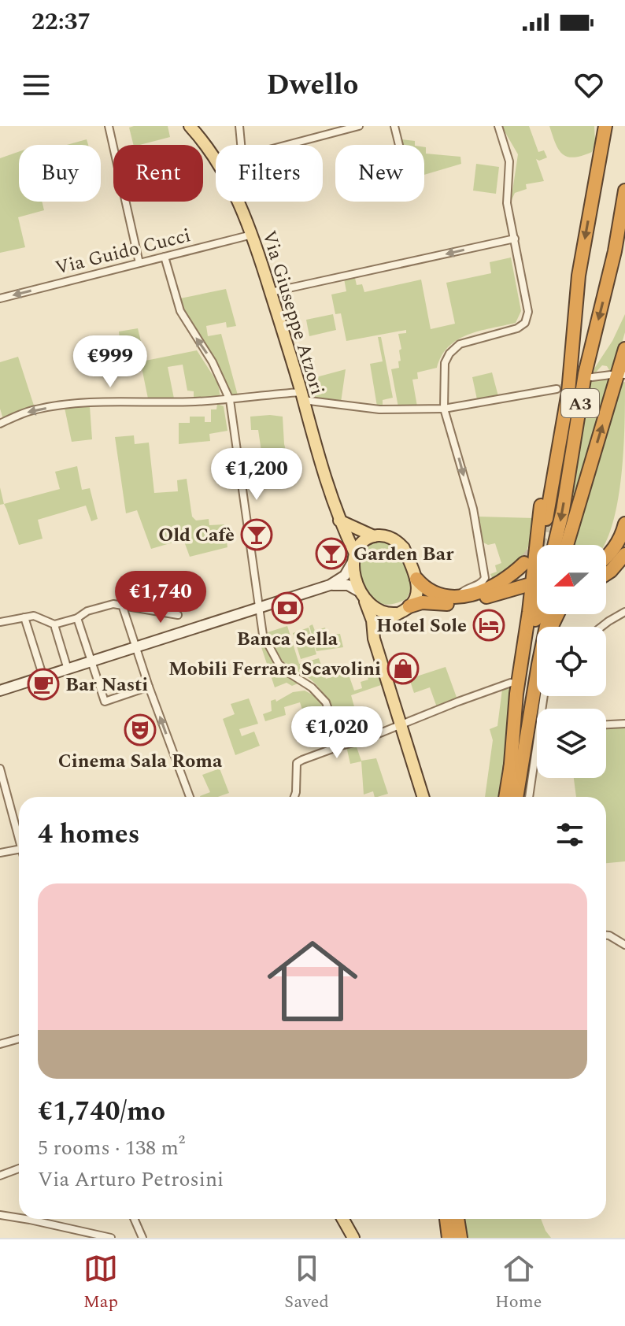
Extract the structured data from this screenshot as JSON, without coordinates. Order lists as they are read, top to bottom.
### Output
{
  "streets": {
    "highway": ["A3"],
    "main road": ["Via Giuseppe Atzori"],
    "street": ["Via Guido Cucci"]
  },
  "crossings": [
    ["Via Guido Cucci", "Via Giuseppe Atzori"]
  ],
  "one_way": ["Via Guido Cucci"],
  "places": {
    "bar": ["Old Cafè", "Garden Bar"],
    "bank": ["Banca Sella"],
    "hotel": ["Hotel Sole"],
    "shop": ["Mobili Ferrara Scavolini"],
    "cafe": ["Bar Nasti"],
    "theatre": ["Cinema Sala Roma"]
  },
  "north": "left",
  "page": {
    "status": "22:37",
    "header": "Dwello",
    "chip": [
      "Buy",
      "Rent",
      "Filters",
      "New"
    ],
    "price": [
      "€999",
      "€1,200",
      "€1,740",
      "€1,020"
    ],
    "heading": "4 homes",
    "list": [
      {
        "name": "€1,740/mo",
        "note": "5 rooms · 138 m² · Via Arturo Petrosini"
      }
    ],
    "tabs": ["Map", "Saved", "Home"]
  }
}
